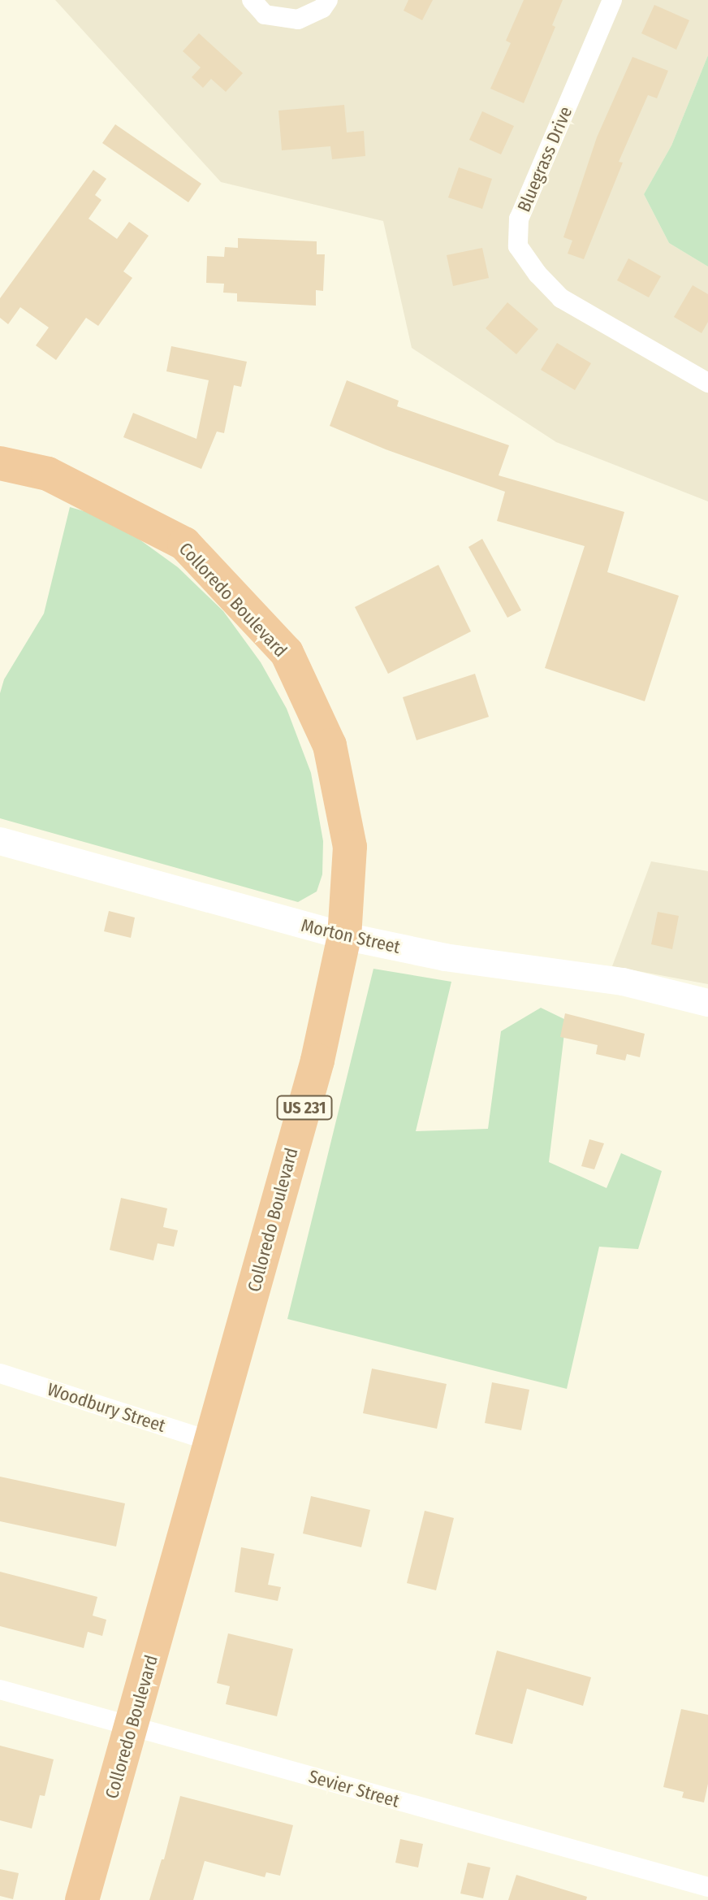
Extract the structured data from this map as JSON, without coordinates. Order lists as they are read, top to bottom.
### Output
{
  "streets": {
    "highway": ["Colloredo Boulevard", "US 231"],
    "street": [
      "Bluegrass Drive",
      "Morton Street",
      "Woodbury Street",
      "Sevier Street"
    ]
  },
  "crossings": [
    ["Colloredo Boulevard", "Morton Street"],
    ["Colloredo Boulevard", "Woodbury Street"],
    ["Colloredo Boulevard", "Sevier Street"]
  ]
}
